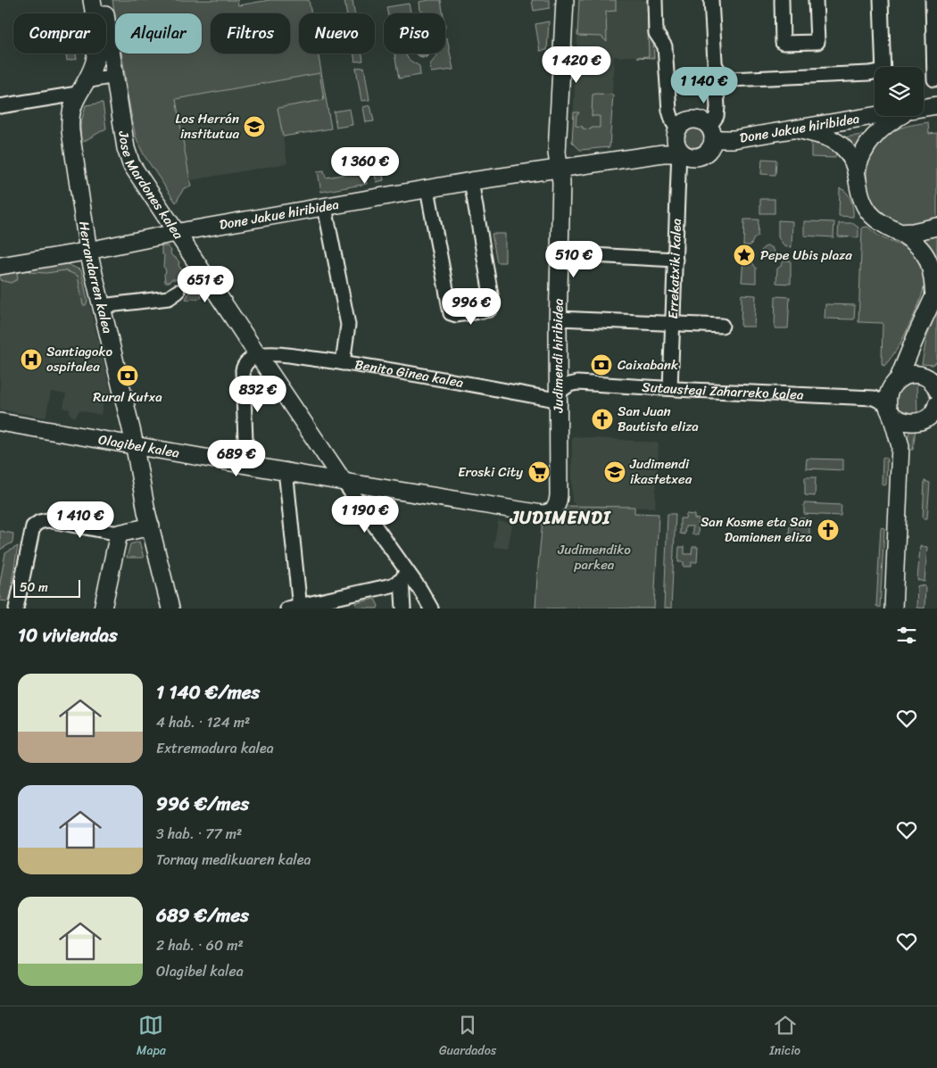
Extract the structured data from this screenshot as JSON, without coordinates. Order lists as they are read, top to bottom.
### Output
{
  "streets": {
    "main road": [
      "Done Jakue hiribidea",
      "Jose Mardones kalea",
      "Herrandarren kalea",
      "Judimendi hiribidea",
      "Olagibel kalea"
    ],
    "street": ["Errekatxiki kalea", "Benito Ginea kalea", "Sutaustegi Zaharreko kalea"]
  },
  "crossings": [
    ["Done Jakue hiribidea", "Jose Mardones kalea"],
    ["Done Jakue hiribidea", "Errekatxiki kalea"],
    ["Done Jakue hiribidea", "Herrandarren kalea"],
    ["Done Jakue hiribidea", "Judimendi hiribidea"],
    ["Jose Mardones kalea", "Benito Ginea kalea"],
    ["Jose Mardones kalea", "Olagibel kalea"],
    ["Errekatxiki kalea", "Sutaustegi Zaharreko kalea"],
    ["Herrandarren kalea", "Olagibel kalea"],
    ["Judimendi hiribidea", "Benito Ginea kalea"],
    ["Judimendi hiribidea", "Sutaustegi Zaharreko kalea"],
    ["Judimendi hiribidea", "Olagibel kalea"],
    ["Benito Ginea kalea", "Sutaustegi Zaharreko kalea"]
  ],
  "districts": ["JUDIMENDI"],
  "parks": ["Judimendiko parkea"],
  "places": {
    "school or university": ["Los Herrán institutua", "Judimendi ikastetxea"],
    "place": ["Pepe Ubis plaza"],
    "hospital": ["Santiagoko ospitalea"],
    "bank": ["Caixabank", "Rural Kutxa"],
    "church": ["San Juan Bautista eliza", "San Kosme eta San Damianen eliza"],
    "supermarket": ["Eroski City"]
  },
  "scale_bar": "50 m",
  "page": {
    "chip": [
      "Comprar",
      "Alquilar",
      "Filtros",
      "Nuevo",
      "Piso"
    ],
    "price": [
      "1 420 €",
      "1 140 €",
      "1 360 €",
      "510 €",
      "651 €",
      "996 €",
      "832 €",
      "689 €",
      "1 190 €",
      "1 410 €"
    ],
    "scale": "50 m",
    "heading": "10 viviendas",
    "list": [
      {
        "name": "1 140 €/mes",
        "note": "4 hab. · 124 m² · Extremadura kalea"
      },
      {
        "name": "996 €/mes",
        "note": "3 hab. · 77 m² · Tornay medikuaren kalea"
      },
      {
        "name": "689 €/mes",
        "note": "2 hab. · 60 m² · Olagibel kalea"
      }
    ],
    "tabs": ["Mapa", "Guardados", "Inicio"]
  }
}
